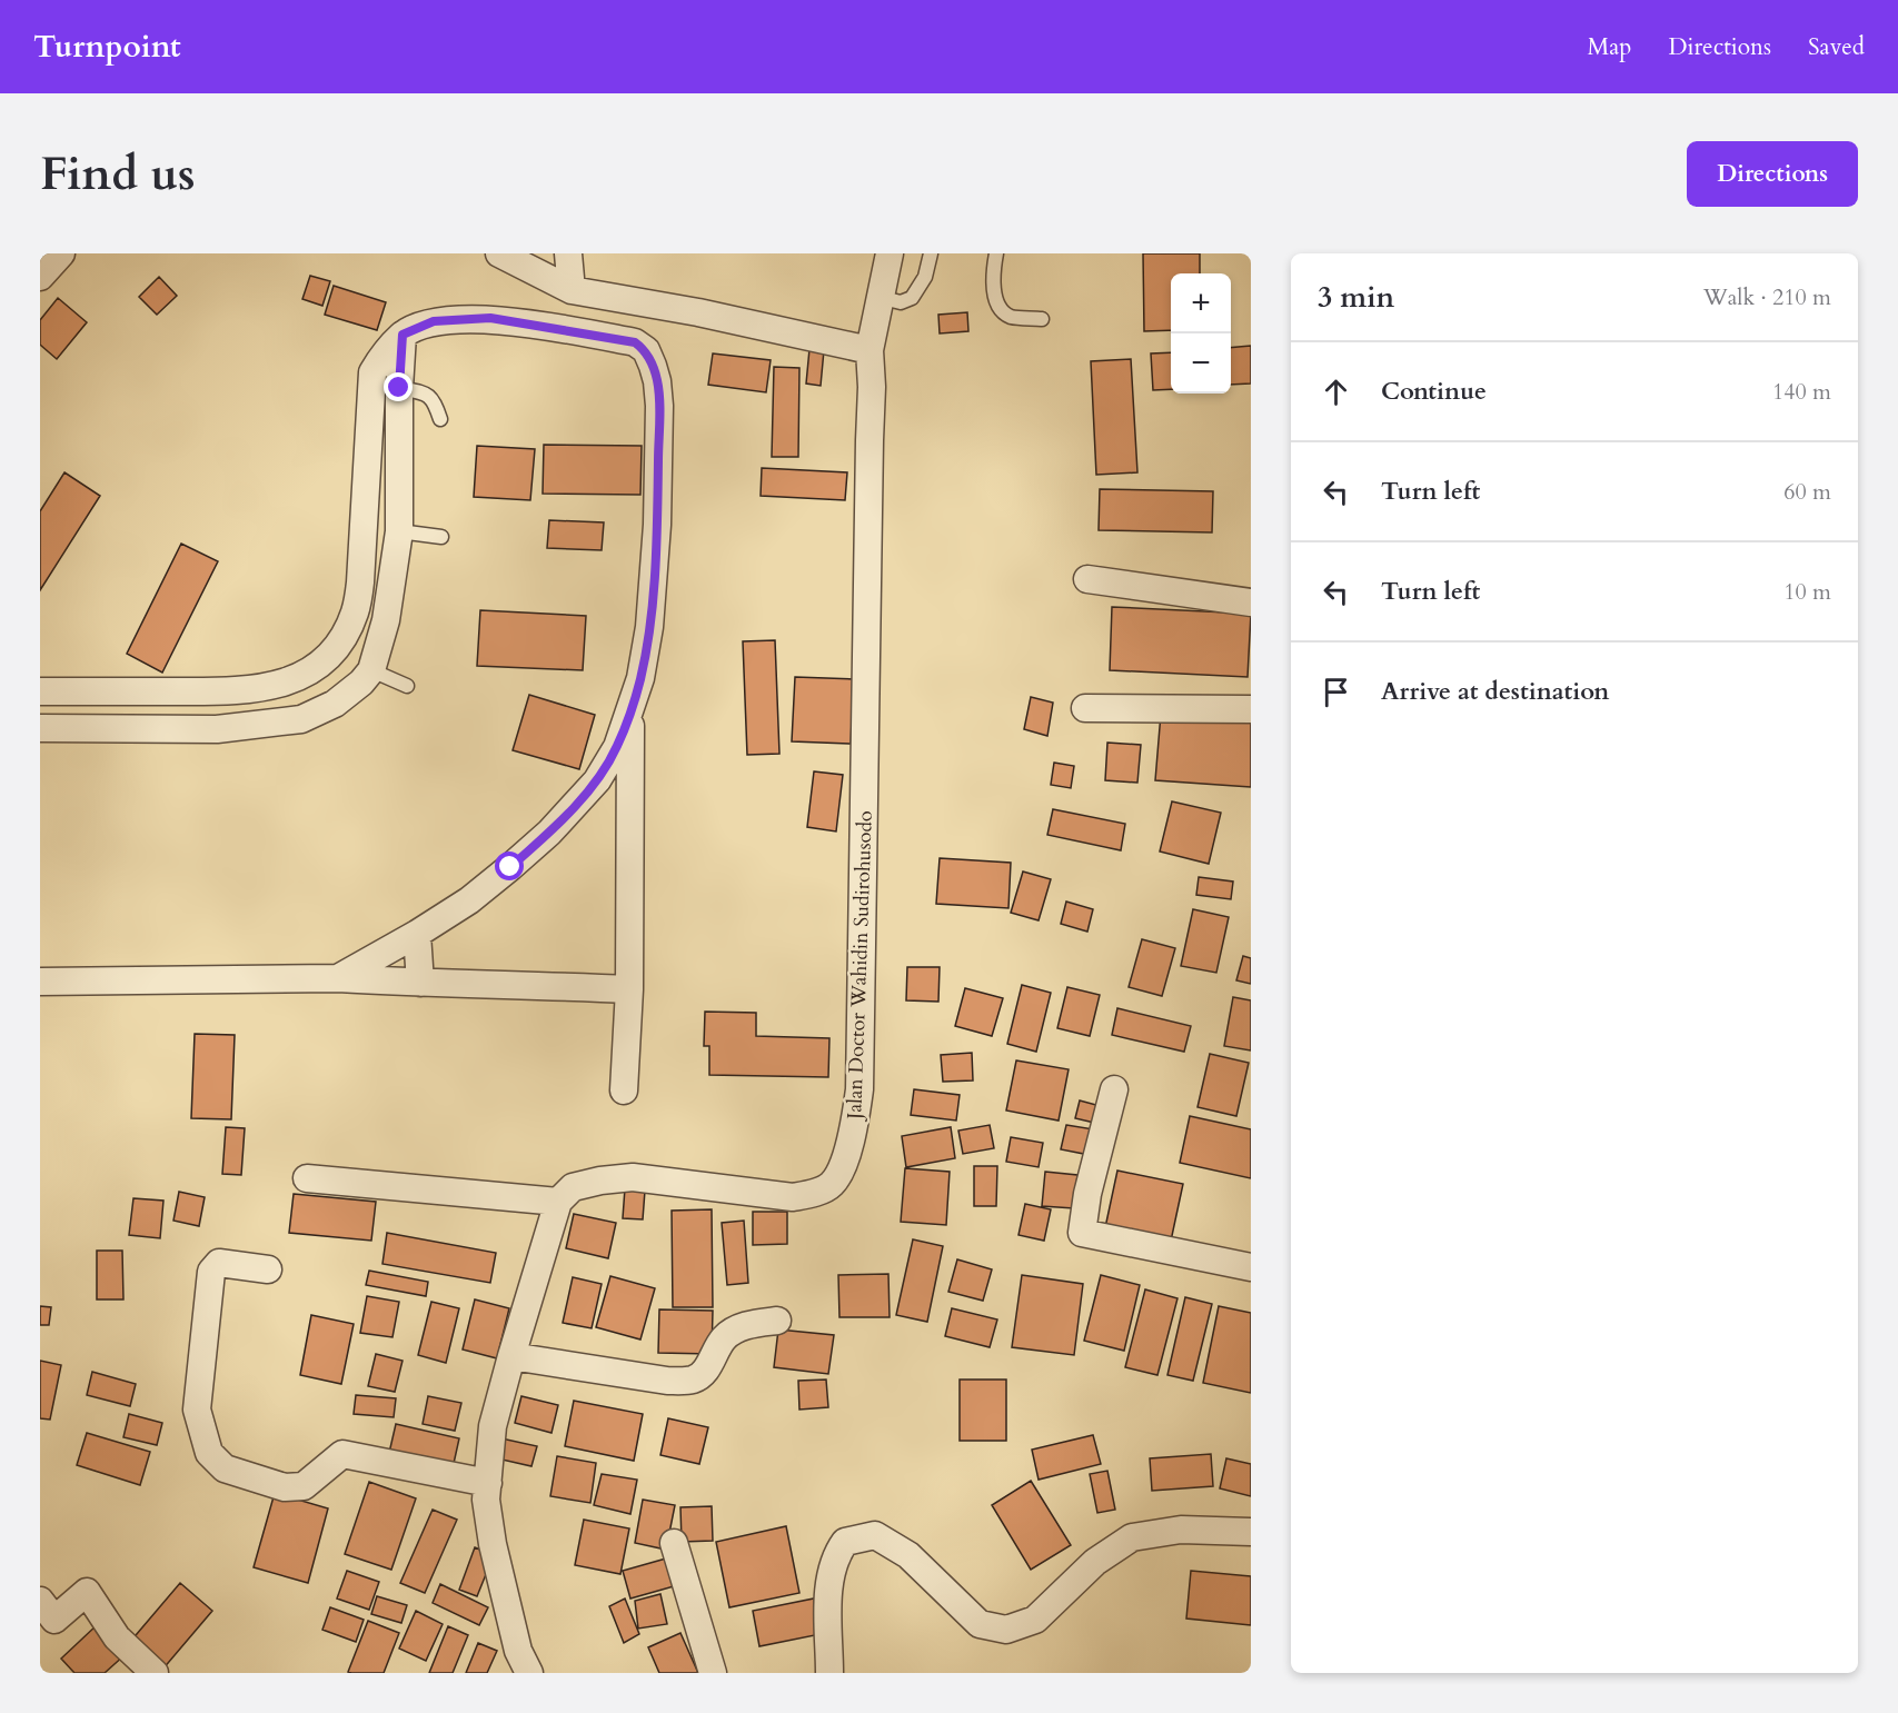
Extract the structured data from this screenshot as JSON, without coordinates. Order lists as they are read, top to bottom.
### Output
{
  "streets": {
    "street": ["Jalan Doctor Wahidin Sudirohusodo"]
  },
  "page": {
    "header": "Turnpoint",
    "nav": ["Map", "Directions", "Saved"],
    "buttons": "Directions",
    "title": "Find us",
    "heading": ["3 min", "Walk · 210 m"],
    "map_buttons": ["+", "−"],
    "list": [
      ["Continue", "140 m"],
      ["Turn left", "60 m"],
      ["Turn left", "10 m"],
      "Arrive at destination"
    ]
  }
}
